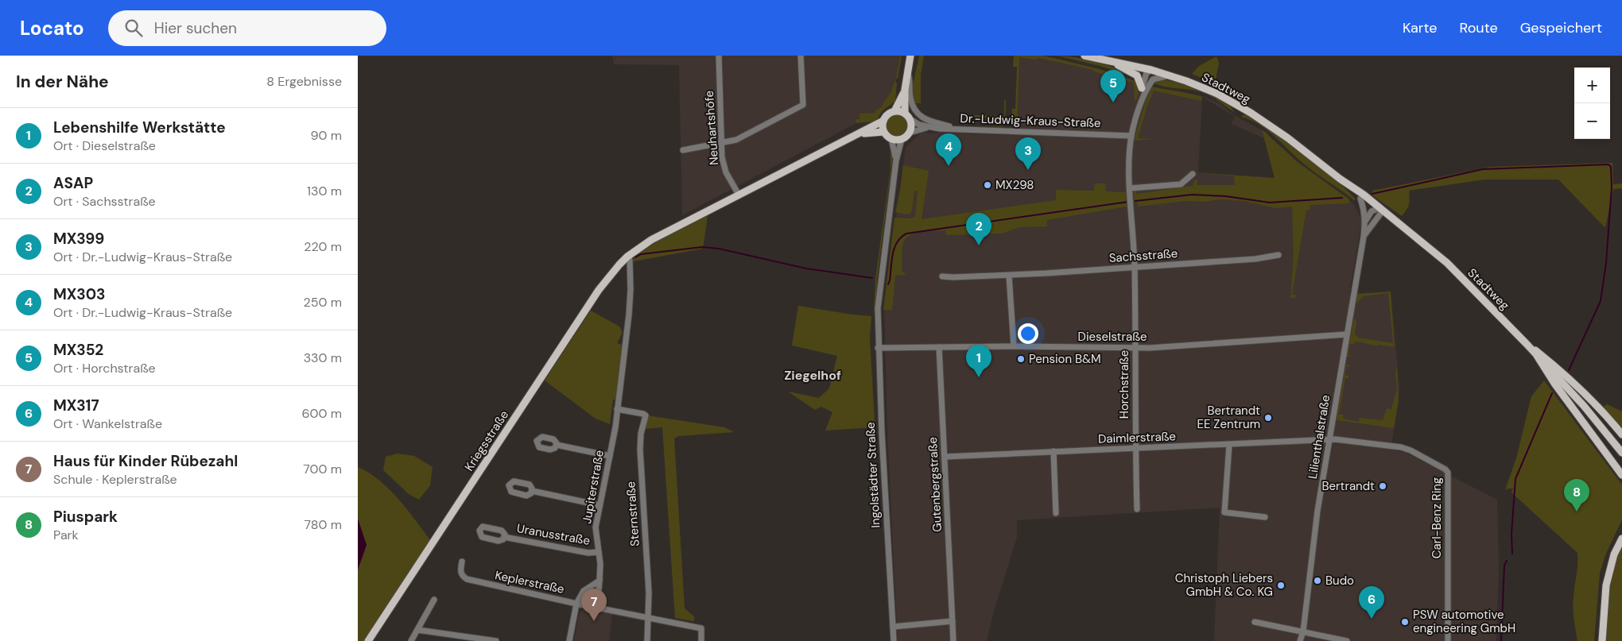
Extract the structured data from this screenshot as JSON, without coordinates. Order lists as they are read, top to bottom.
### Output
{
  "streets": {
    "main road": ["Stadtweg", "Kriegsstraße"],
    "street": [
      "Dr.-Ludwig-Kraus-Straße",
      "Neuhartshöfe",
      "Sachsstraße",
      "Dieselstraße",
      "Horchstraße",
      "Lilienthalstraße",
      "Daimlerstraße",
      "Ingolstädter Straße",
      "Gutenbergstraße",
      "Jupiterstraße",
      "Sternstraße",
      "Carl-Benz Ring",
      "Uranusstraße",
      "Keplerstraße"
    ]
  },
  "crossings": [
    ["Stadtweg", "Horchstraße"],
    ["Stadtweg", "Lilienthalstraße"],
    ["Dr.-Ludwig-Kraus-Straße", "Horchstraße"],
    ["Dr.-Ludwig-Kraus-Straße", "Kriegsstraße"],
    ["Neuhartshöfe", "Kriegsstraße"],
    ["Sachsstraße", "Horchstraße"],
    ["Dieselstraße", "Horchstraße"],
    ["Dieselstraße", "Lilienthalstraße"],
    ["Dieselstraße", "Ingolstädter Straße"],
    ["Dieselstraße", "Gutenbergstraße"],
    ["Horchstraße", "Daimlerstraße"],
    ["Lilienthalstraße", "Daimlerstraße"],
    ["Lilienthalstraße", "Carl-Benz Ring"],
    ["Daimlerstraße", "Gutenbergstraße"],
    ["Daimlerstraße", "Carl-Benz Ring"],
    ["Kriegsstraße", "Jupiterstraße"],
    ["Jupiterstraße", "Sternstraße"],
    ["Jupiterstraße", "Uranusstraße"],
    ["Jupiterstraße", "Keplerstraße"],
    ["Sternstraße", "Keplerstraße"]
  ],
  "districts": ["Ziegelhof"],
  "places": [
    "MX298",
    "Pension B&M",
    "Bertrandt EE Zentrum",
    "Bertrandt",
    "Budo",
    "Christoph Liebers GmbH & Co. KG",
    "PSW automotive engineering GmbH"
  ],
  "page": {
    "header": "Locato",
    "search": "Hier suchen",
    "nav": ["Karte", "Route", "Gespeichert"],
    "heading": ["In der Nähe", "8 Ergebnisse"],
    "map_buttons": ["+", "−"],
    "pins": [
      "5",
      "4",
      "3",
      "2",
      "1",
      "8",
      "6",
      "7"
    ],
    "list": [
      {
        "mark": "1",
        "name": "Lebenshilfe Werkstätte",
        "note": "Ort · Dieselstraße",
        "value": "90 m"
      },
      {
        "mark": "2",
        "name": "ASAP",
        "note": "Ort · Sachsstraße",
        "value": "130 m"
      },
      {
        "mark": "3",
        "name": "MX399",
        "note": "Ort · Dr.-Ludwig-Kraus-Straße",
        "value": "220 m"
      },
      {
        "mark": "4",
        "name": "MX303",
        "note": "Ort · Dr.-Ludwig-Kraus-Straße",
        "value": "250 m"
      },
      {
        "mark": "5",
        "name": "MX352",
        "note": "Ort · Horchstraße",
        "value": "330 m"
      },
      {
        "mark": "6",
        "name": "MX317",
        "note": "Ort · Wankelstraße",
        "value": "600 m"
      },
      {
        "mark": "7",
        "name": "Haus für Kinder Rübezahl",
        "note": "Schule · Keplerstraße",
        "value": "700 m"
      },
      {
        "mark": "8",
        "name": "Piuspark",
        "note": "Park",
        "value": "780 m"
      }
    ]
  }
}
